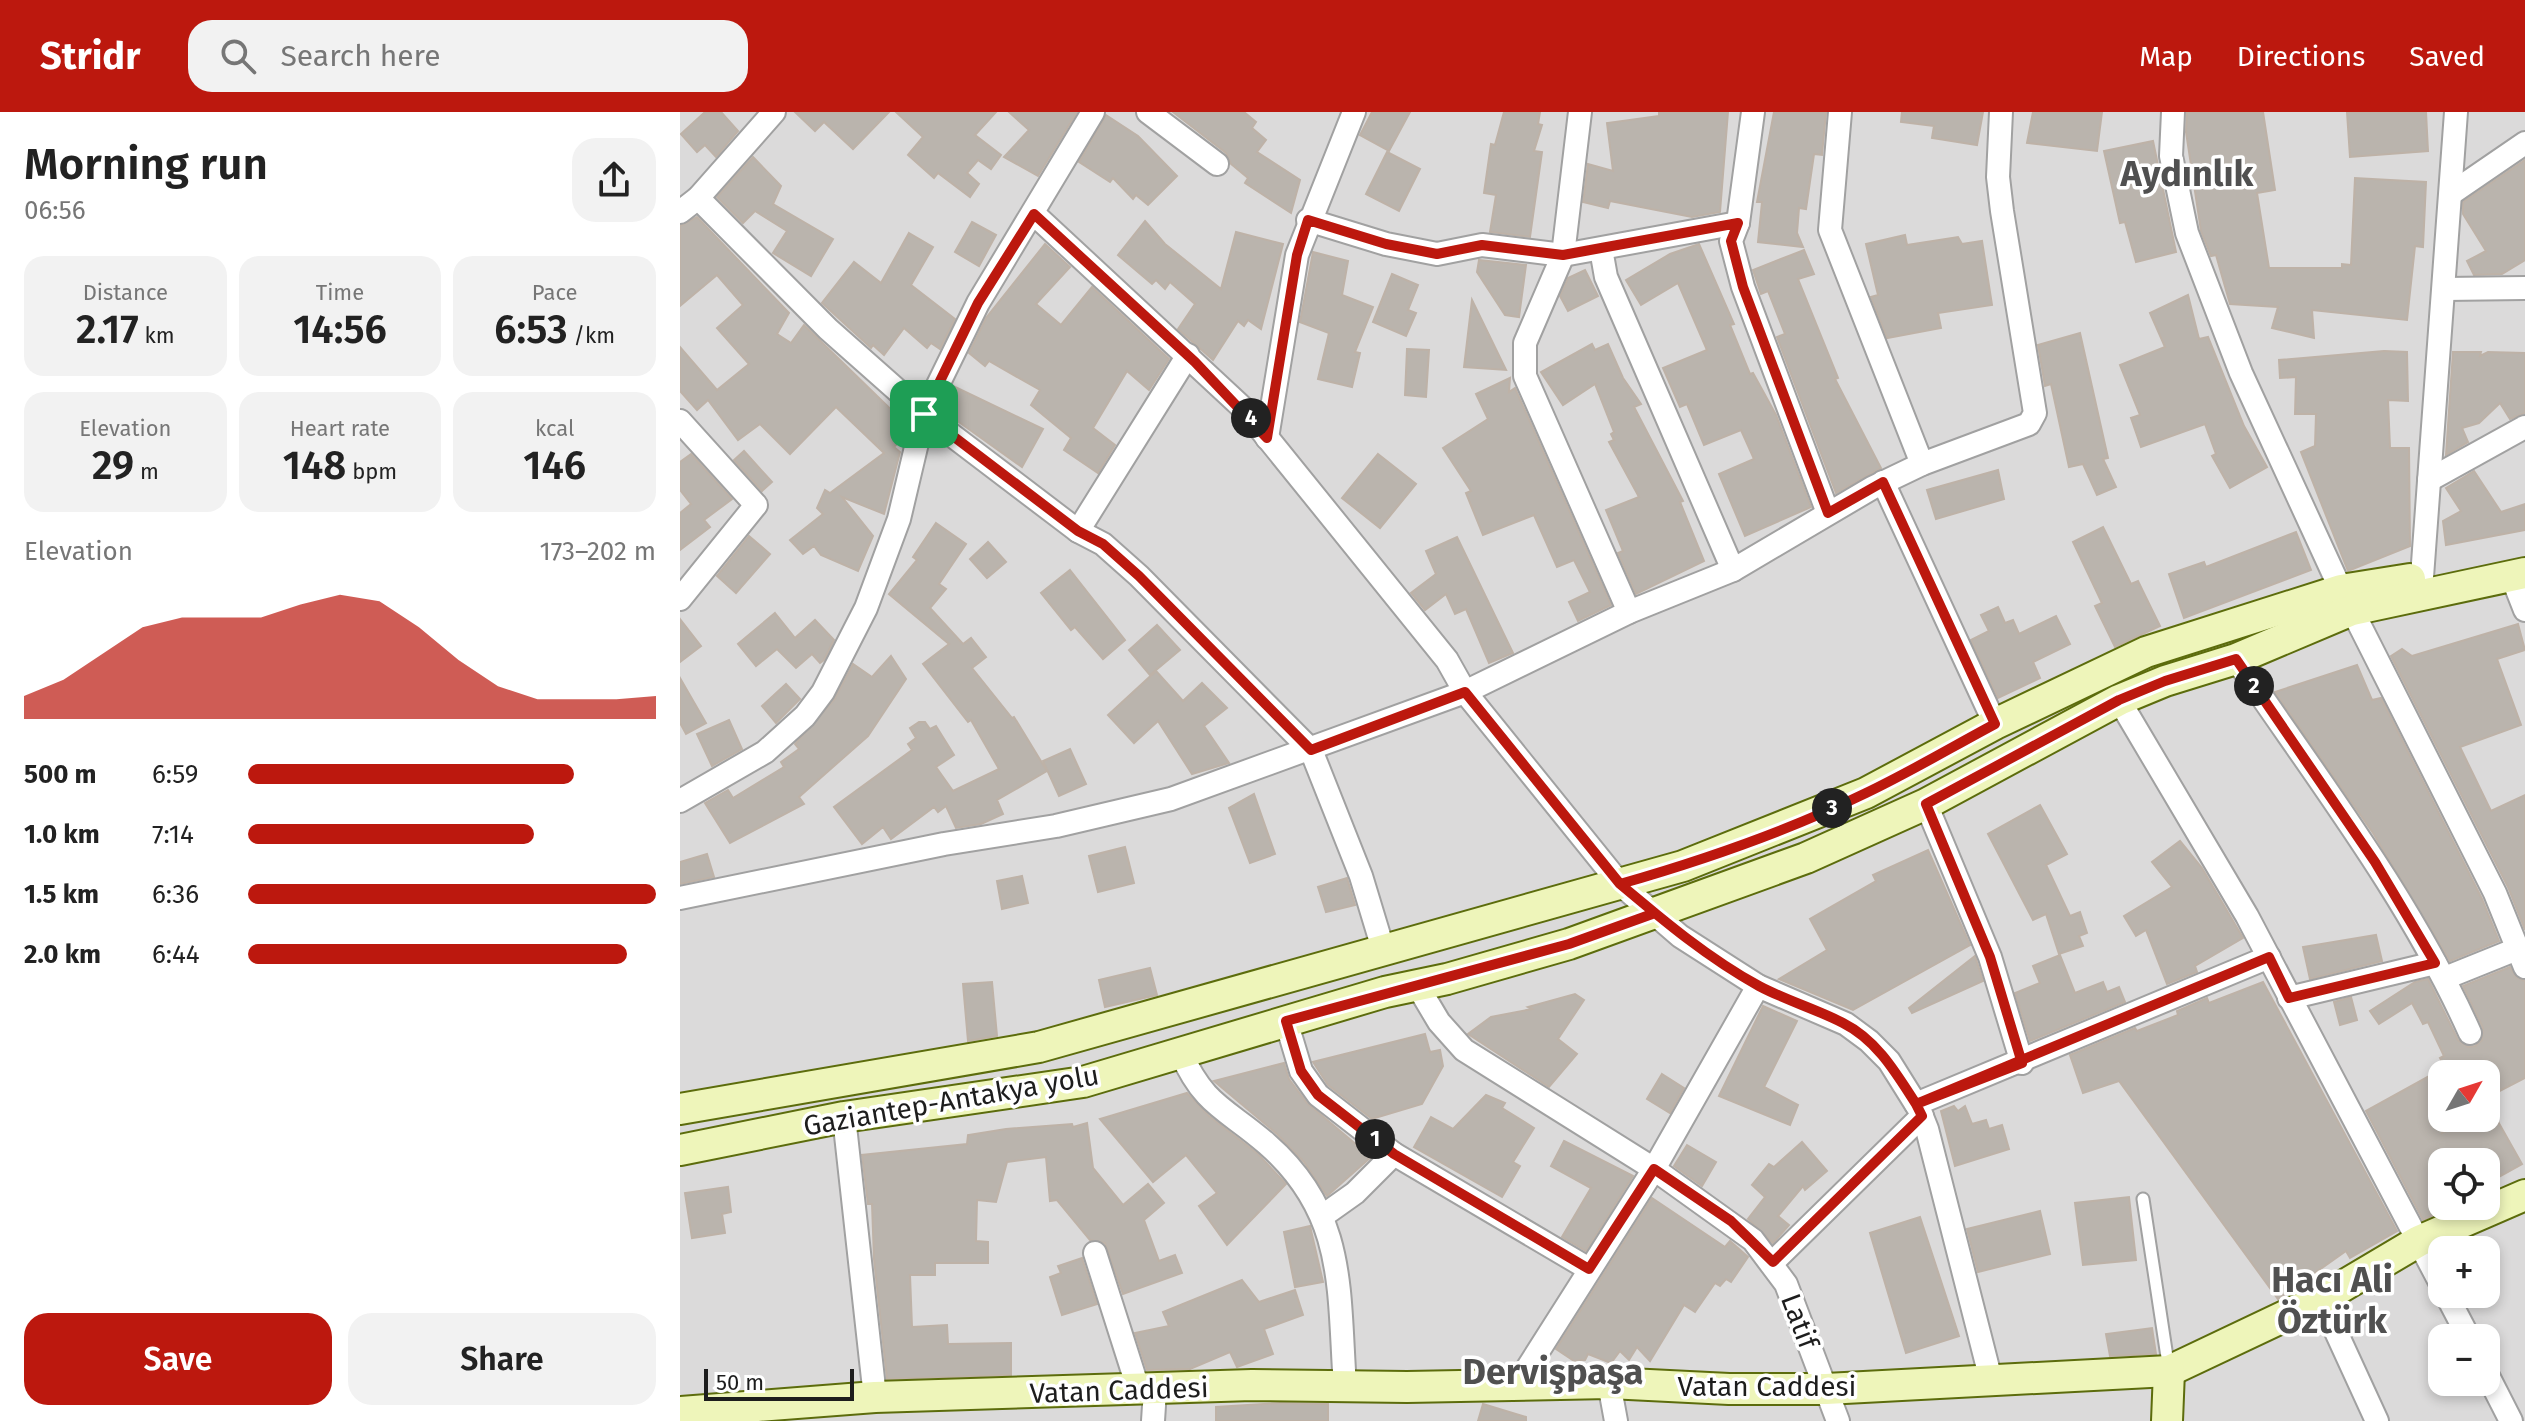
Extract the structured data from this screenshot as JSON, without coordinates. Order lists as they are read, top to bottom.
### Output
{
  "streets": {
    "main road": ["Gaziantep-Antakya yolu", "Vatan Caddesi"],
    "street": ["Latif"]
  },
  "crossings": [
    ["Gaziantep-Antakya yolu", "Latif"],
    ["Latif", "Vatan Caddesi"]
  ],
  "districts": ["Aydınlık", "Hacı Ali Öztürk", "Dervişpaşa"],
  "scale_bar": "50 m",
  "north": "top right",
  "page": {
    "header": "Stridr",
    "search": "Search here",
    "nav": ["Map", "Directions", "Saved"],
    "heading": ["Morning run", "06:56"],
    "stats": [
      ["Distance", "2.17 km"],
      ["Time", "14:56"],
      ["Pace", "6:53 /km"],
      ["Elevation", "29 m"],
      ["Heart rate", "148 bpm"],
      ["kcal", "146"]
    ],
    "pins": [
      "4",
      "2",
      "3",
      "1"
    ],
    "chart": ["Elevation", "173–202 m"],
    "list": [
      {
        "name": "500 m",
        "note": "6:59"
      },
      {
        "name": "1.0 km",
        "note": "7:14"
      },
      {
        "name": "1.5 km",
        "note": "6:36"
      },
      {
        "name": "2.0 km",
        "note": "6:44"
      }
    ],
    "map_buttons": ["+", "−"],
    "buttons": ["Save", "Share"],
    "scale": "50 m"
  }
}
